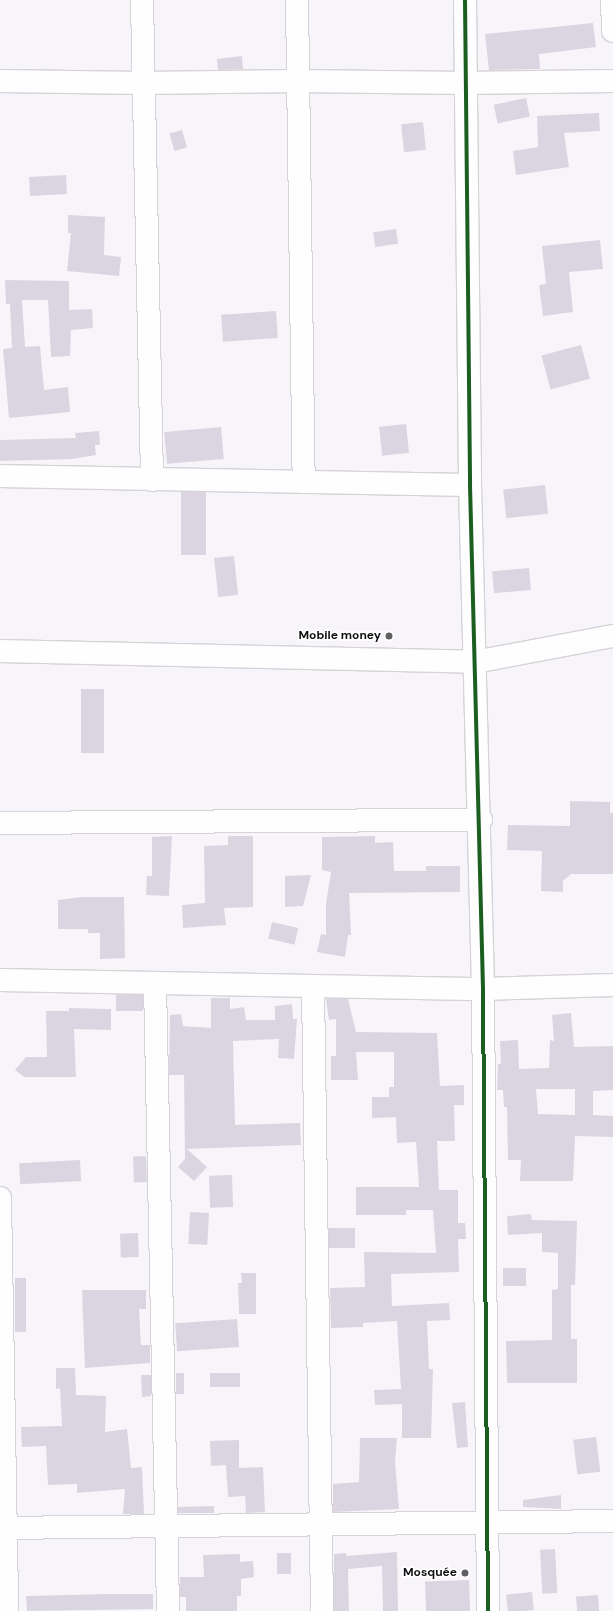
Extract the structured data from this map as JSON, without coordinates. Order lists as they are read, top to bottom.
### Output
{
  "places": ["Mobile money", "Mosquée"]
}
